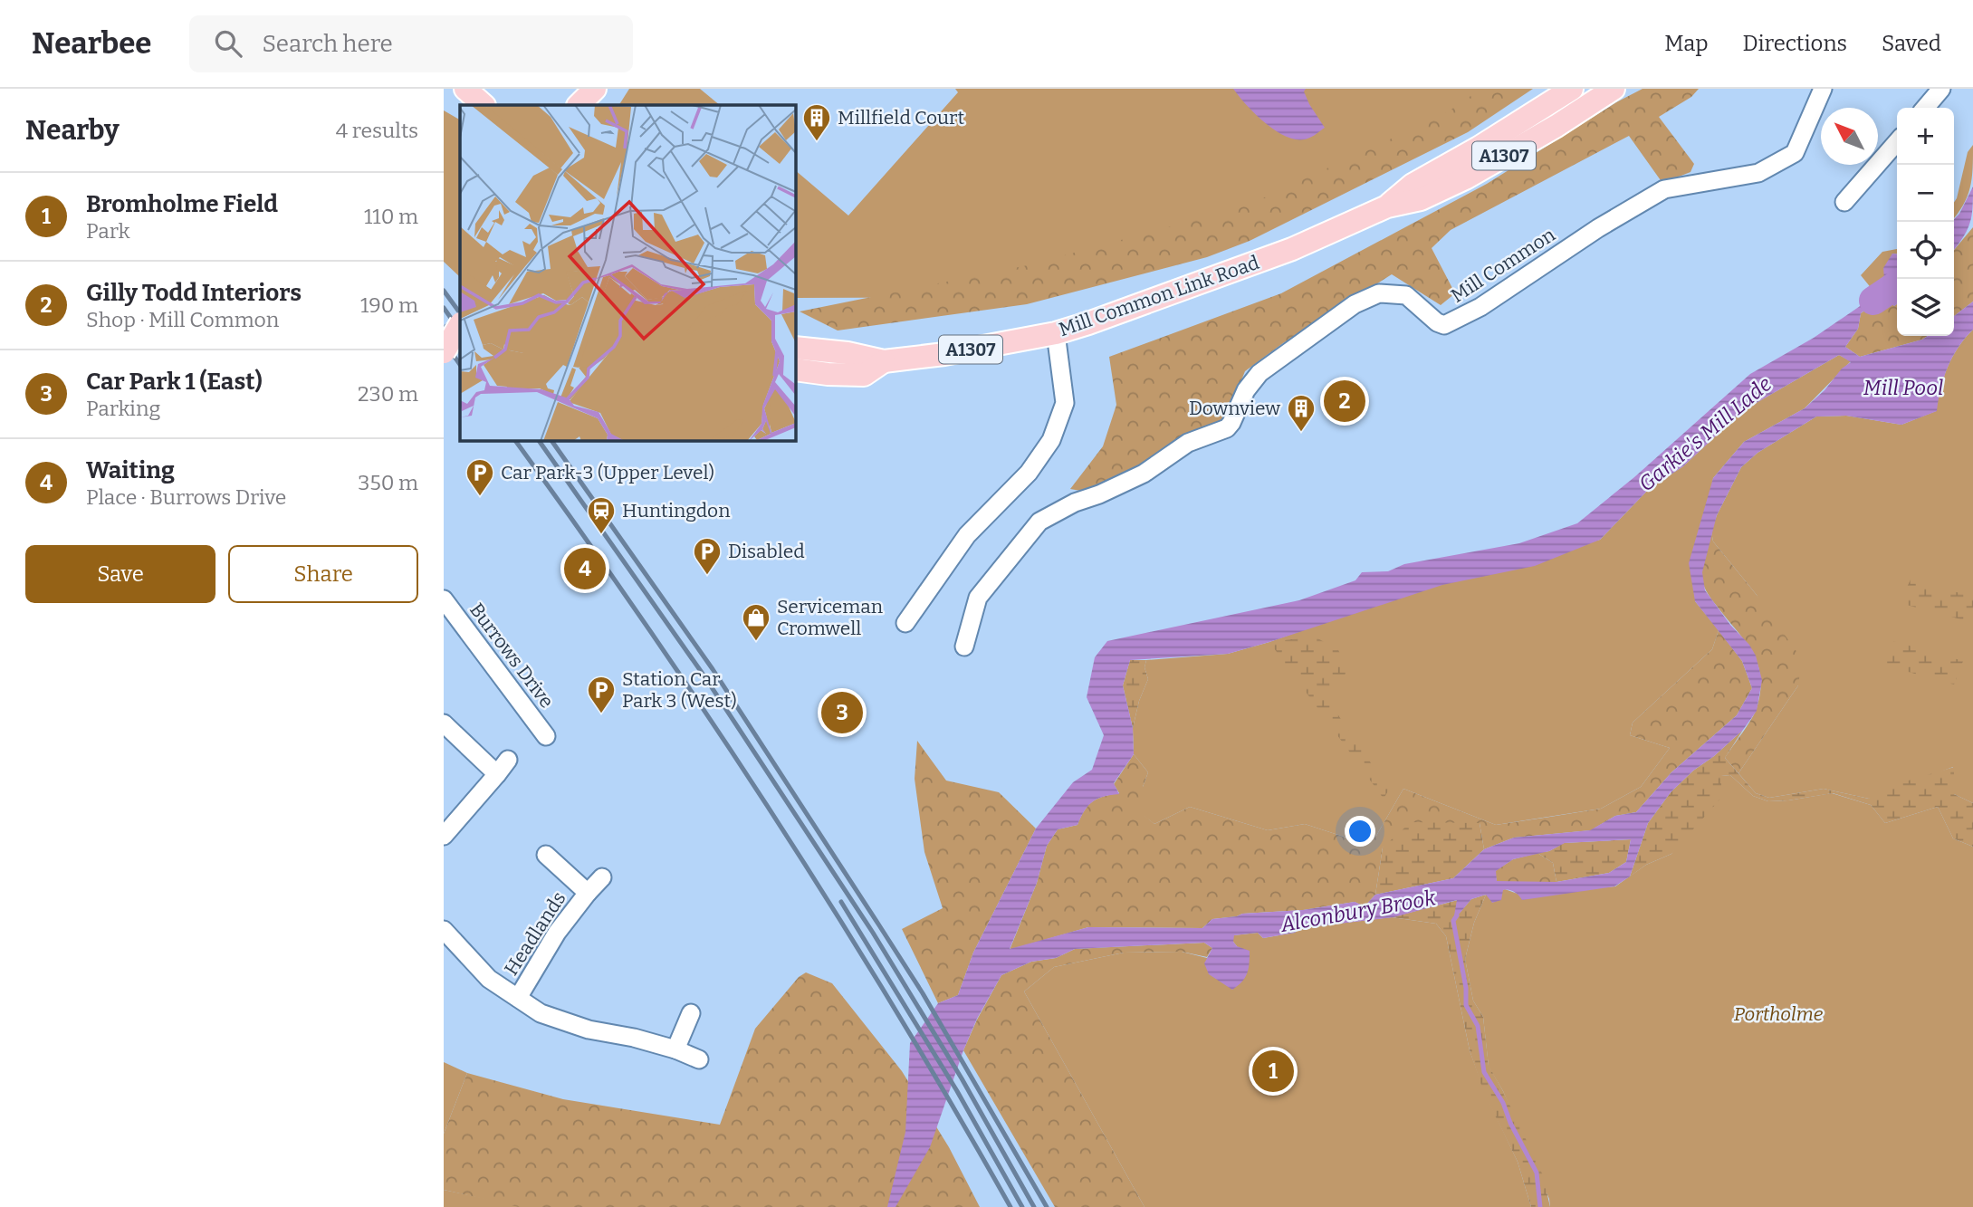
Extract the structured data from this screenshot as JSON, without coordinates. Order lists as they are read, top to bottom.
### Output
{
  "streets": {
    "main road": ["A1307", "Mill Common Link Road"],
    "street": ["Mill Common", "Burrows Drive", "Headlands"]
  },
  "water": ["Mill Pool", "Garkie's Mill Lade", "Alconbury Brook"],
  "parks": ["Portholme"],
  "places": {
    "building": ["Millfield Court", "Downview"],
    "parking": ["Car Park-3 (Upper Level)", "Disabled", "Station Car Park 3 (West)"],
    "station": ["Huntingdon"],
    "shop": ["Serviceman Cromwell"]
  },
  "north": "top left",
  "page": {
    "header": "Nearbee",
    "search": "Search here",
    "nav": ["Map", "Directions", "Saved"],
    "heading": ["Nearby", "4 results"],
    "map_buttons": ["+", "−"],
    "list": [
      {
        "mark": "1",
        "name": "Bromholme Field",
        "note": "Park",
        "value": "110 m"
      },
      {
        "mark": "2",
        "name": "Gilly Todd Interiors",
        "note": "Shop · Mill Common",
        "value": "190 m"
      },
      {
        "mark": "3",
        "name": "Car Park 1 (East)",
        "note": "Parking",
        "value": "230 m"
      },
      {
        "mark": "4",
        "name": "Waiting",
        "note": "Place · Burrows Drive",
        "value": "350 m"
      }
    ],
    "pins": [
      "2",
      "4",
      "3",
      "1"
    ],
    "buttons": ["Save", "Share"]
  }
}
